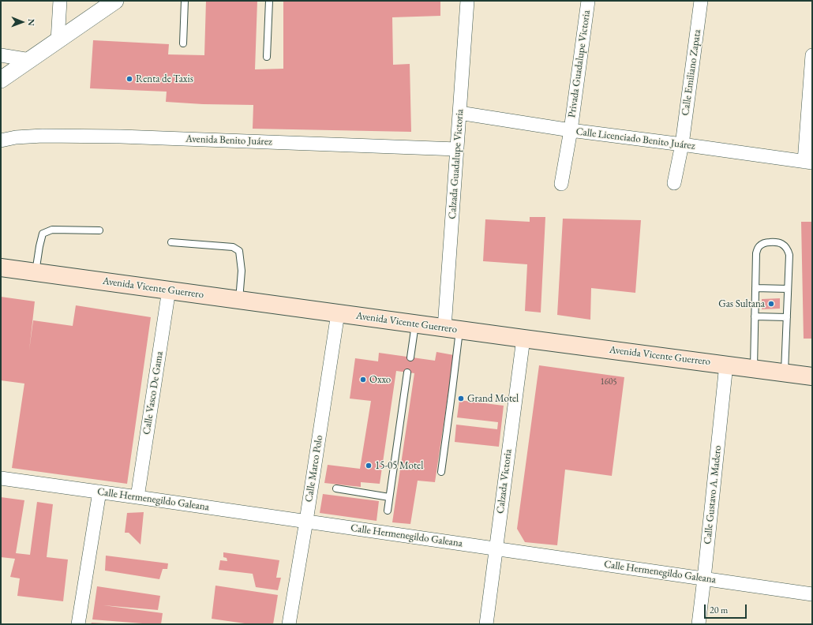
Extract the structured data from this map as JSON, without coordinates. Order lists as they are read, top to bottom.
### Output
{
  "streets": {
    "main road": ["Avenida Vicente Guerrero"],
    "street": [
      "Privada Guadalupe Victoria",
      "Calle Emiliano Zapata",
      "Calle Licenciado Benito Juárez",
      "Avenida Benito Juárez",
      "Calzada Guadalupe Victoria",
      "Calle Vasco De Gama",
      "Calle Marco Polo",
      "Calzada Victoria",
      "Calle Gustavo A. Madero",
      "Calle Hermenegildo Galeana"
    ]
  },
  "crossings": [
    ["Privada Guadalupe Victoria", "Calle Licenciado Benito Juárez"],
    ["Calle Emiliano Zapata", "Calle Licenciado Benito Juárez"],
    ["Calle Licenciado Benito Juárez", "Calzada Guadalupe Victoria"],
    ["Avenida Benito Juárez", "Calzada Guadalupe Victoria"],
    ["Calzada Guadalupe Victoria", "Avenida Vicente Guerrero"],
    ["Avenida Vicente Guerrero", "Calle Vasco De Gama"],
    ["Avenida Vicente Guerrero", "Calle Marco Polo"],
    ["Avenida Vicente Guerrero", "Calzada Victoria"],
    ["Avenida Vicente Guerrero", "Calle Gustavo A. Madero"],
    ["Calle Vasco De Gama", "Calle Hermenegildo Galeana"],
    ["Calle Marco Polo", "Calle Hermenegildo Galeana"],
    ["Calzada Victoria", "Calle Hermenegildo Galeana"],
    ["Calle Gustavo A. Madero", "Calle Hermenegildo Galeana"]
  ],
  "places": [
    "Renta de Taxis",
    "Gas Sultana",
    "Oxxo",
    "Grand Motel",
    "15-05 Motel"
  ],
  "house_numbers": ["1605"],
  "scale_bar": "20 m",
  "north": "right"
}
